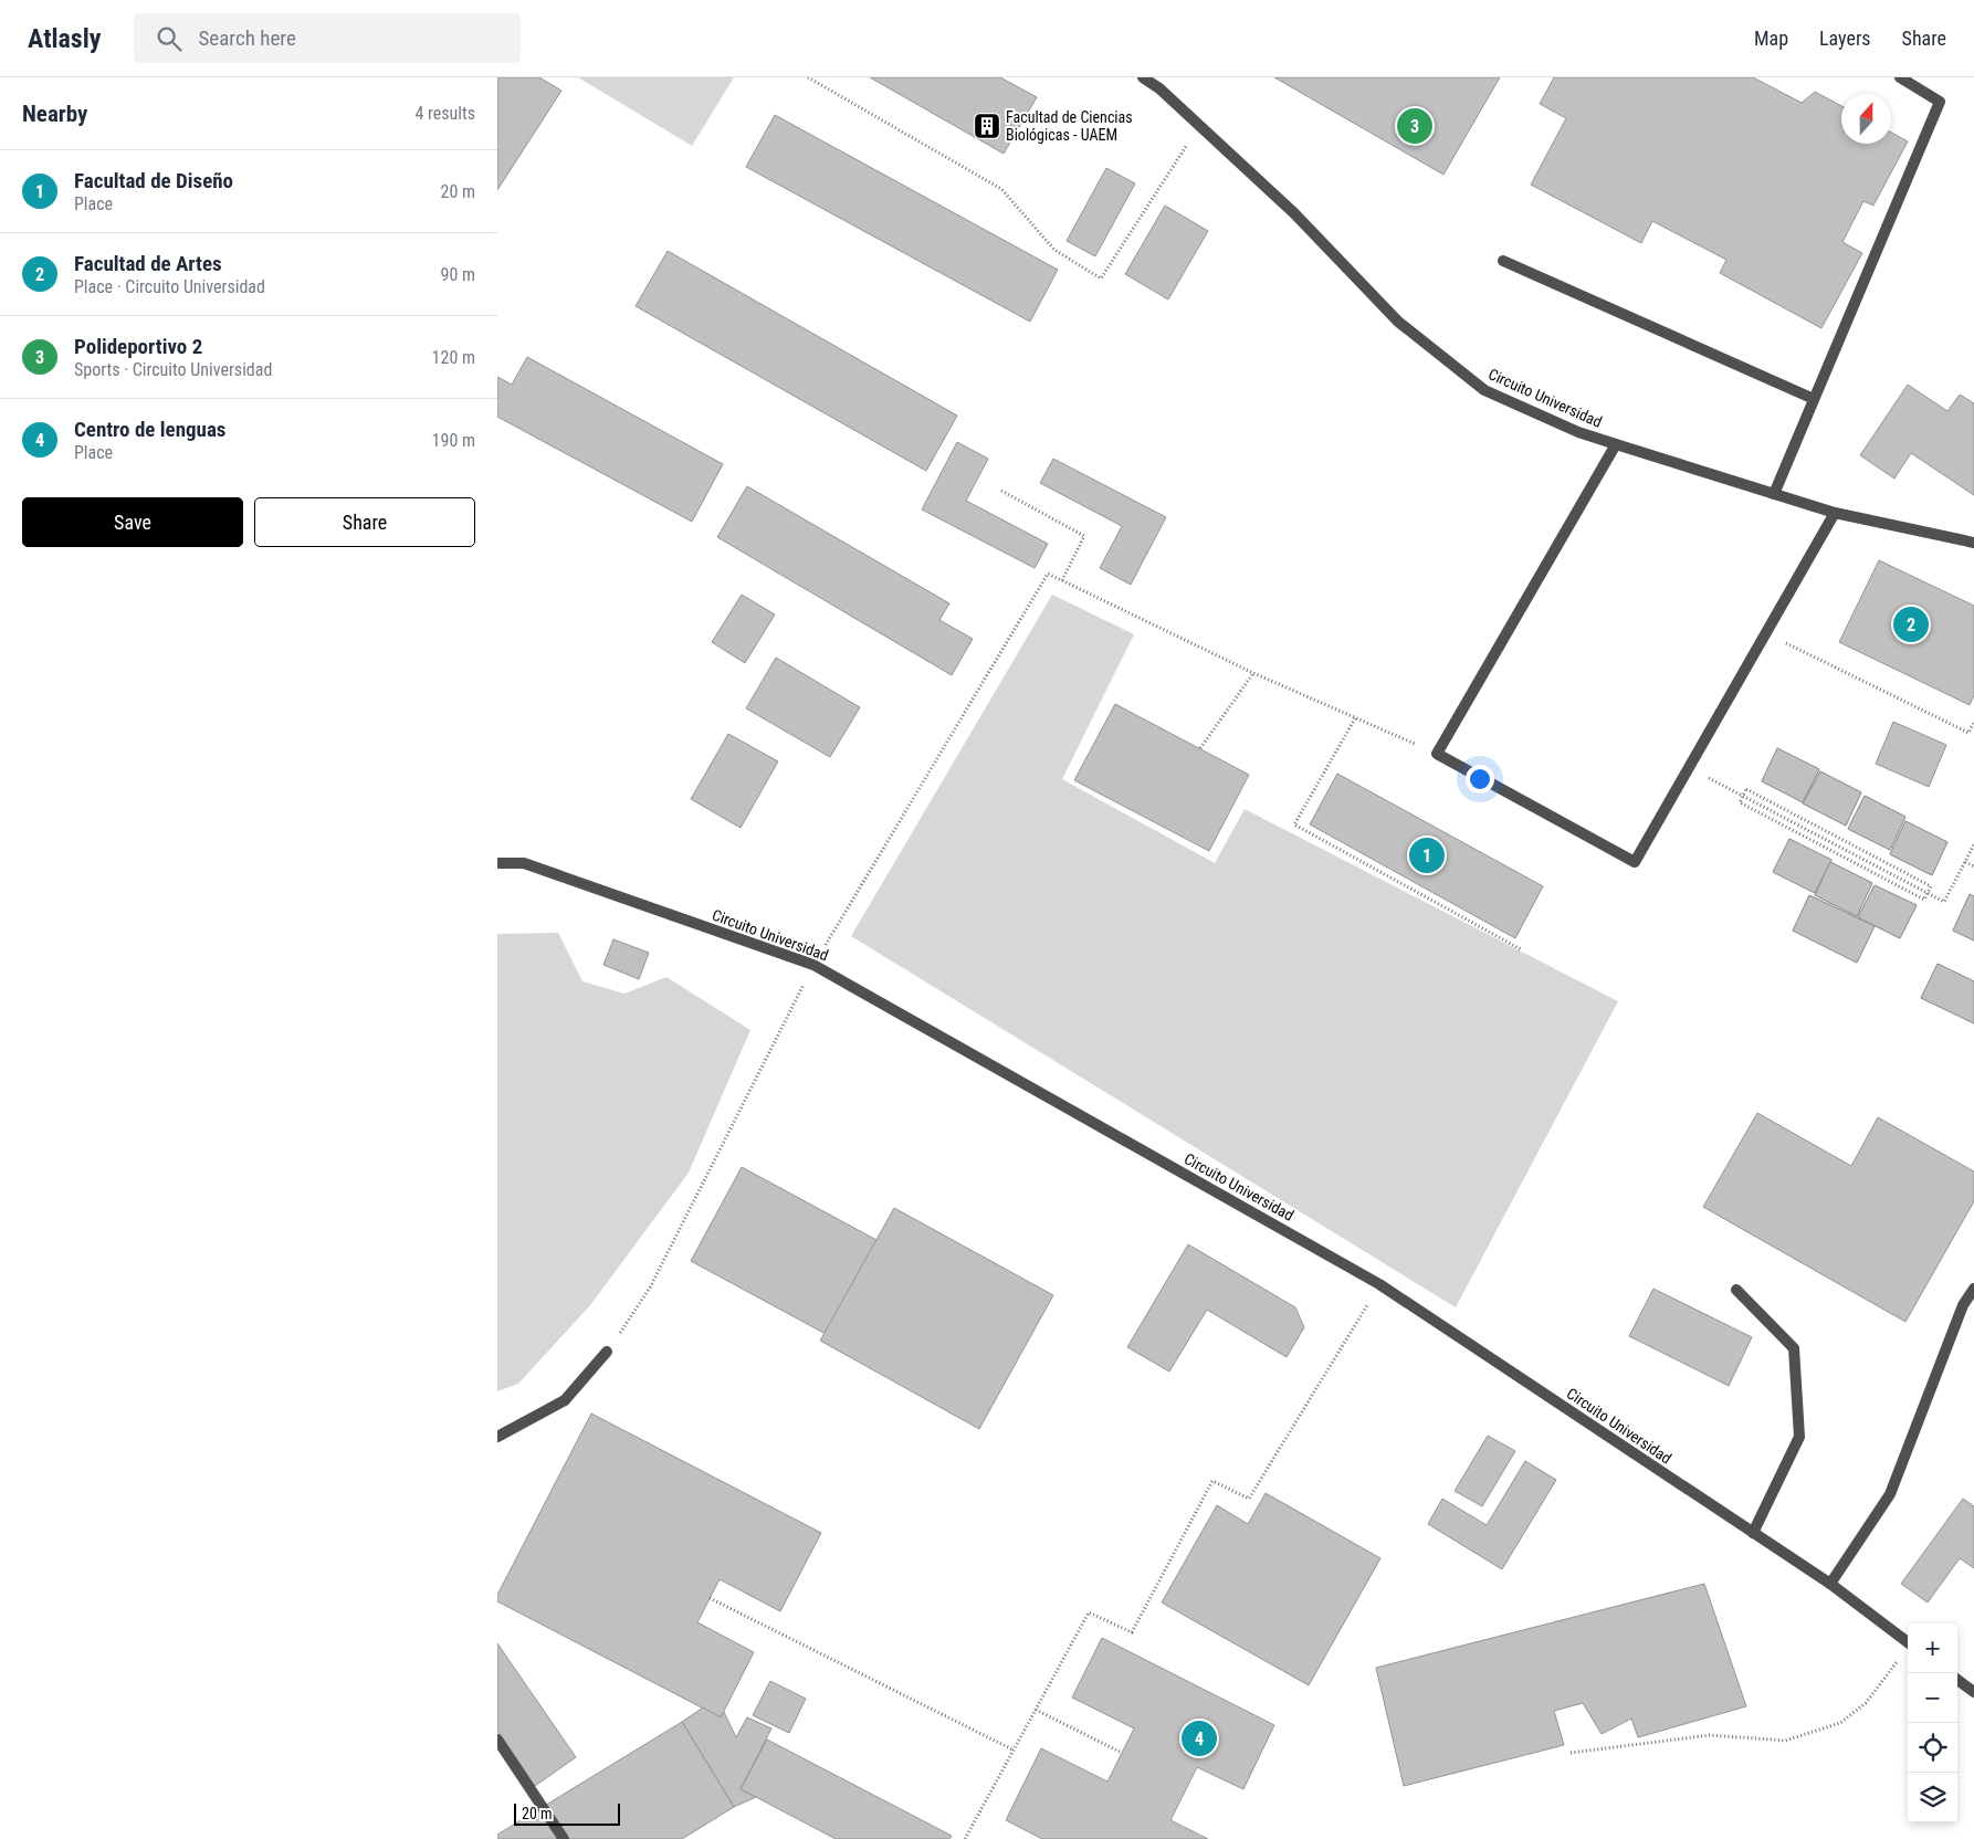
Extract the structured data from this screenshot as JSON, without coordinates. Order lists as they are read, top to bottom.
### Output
{
  "streets": {
    "street": ["Circuito Universidad"]
  },
  "places": {
    "building": ["Facultad de Ciencias Biológicas - UAEM"]
  },
  "scale_bar": "20 m",
  "north": "top",
  "page": {
    "header": "Atlasly",
    "search": "Search here",
    "nav": ["Map", "Layers", "Share"],
    "heading": ["Nearby", "4 results"],
    "pins": [
      "3",
      "2",
      "1",
      "4"
    ],
    "list": [
      {
        "mark": "1",
        "name": "Facultad de Diseño",
        "note": "Place",
        "value": "20 m"
      },
      {
        "mark": "2",
        "name": "Facultad de Artes",
        "note": "Place · Circuito Universidad",
        "value": "90 m"
      },
      {
        "mark": "3",
        "name": "Polideportivo 2",
        "note": "Sports · Circuito Universidad",
        "value": "120 m"
      },
      {
        "mark": "4",
        "name": "Centro de lenguas",
        "note": "Place",
        "value": "190 m"
      }
    ],
    "buttons": ["Save", "Share"],
    "map_buttons": ["+", "−"],
    "scale": "20 m"
  }
}
